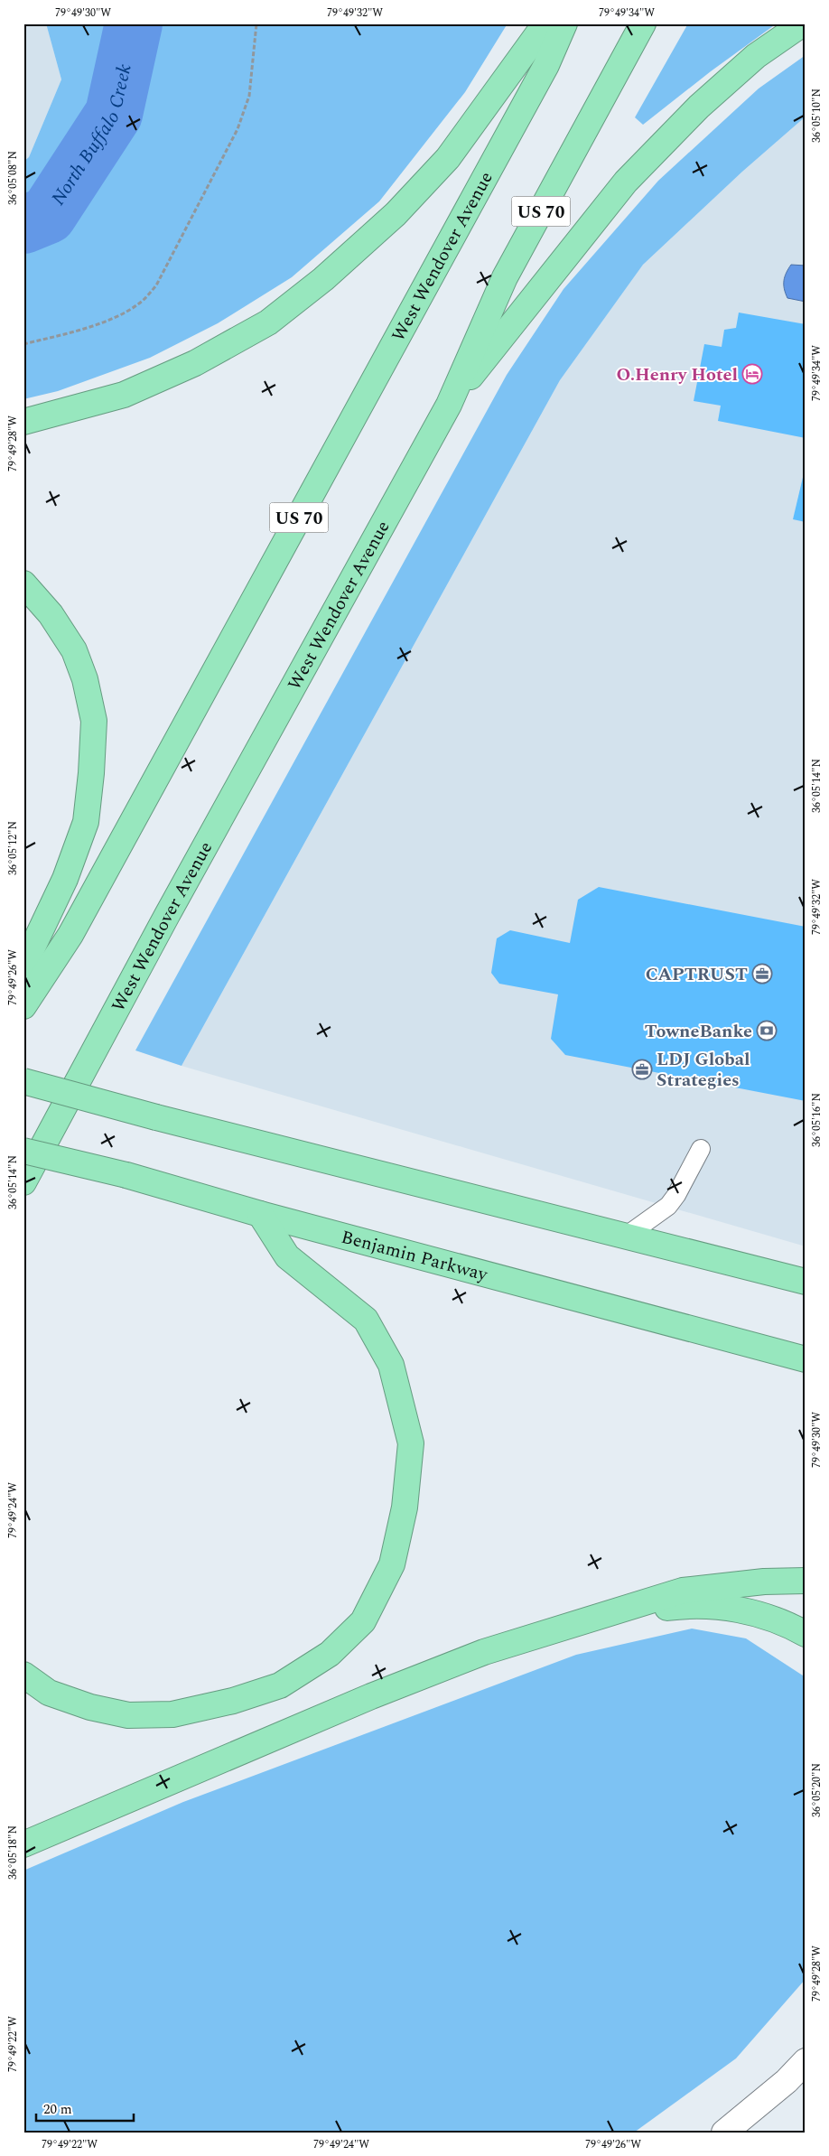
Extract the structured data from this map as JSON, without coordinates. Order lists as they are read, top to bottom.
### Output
{
  "streets": {
    "highway": ["US 70", "West Wendover Avenue", "Benjamin Parkway"]
  },
  "water": ["North Buffalo Creek"],
  "places": {
    "hotel": ["O.Henry Hotel"],
    "office": ["CAPTRUST", "LDJ Global Strategies"],
    "bank": ["TowneBanke"]
  },
  "scale_bar": "20 m",
  "coordinates": [
    "79°49'30\"W",
    "79°49'32\"W",
    "79°49'34\"W",
    "36°05'10\"N",
    "36°05'08\"N",
    "79°49'28\"W",
    "36°05'14\"N",
    "36°05'12\"N",
    "79°49'26\"W",
    "36°05'16\"N",
    "79°49'24\"W",
    "36°05'20\"N",
    "36°05'18\"N",
    "79°49'22\"W"
  ]
}
